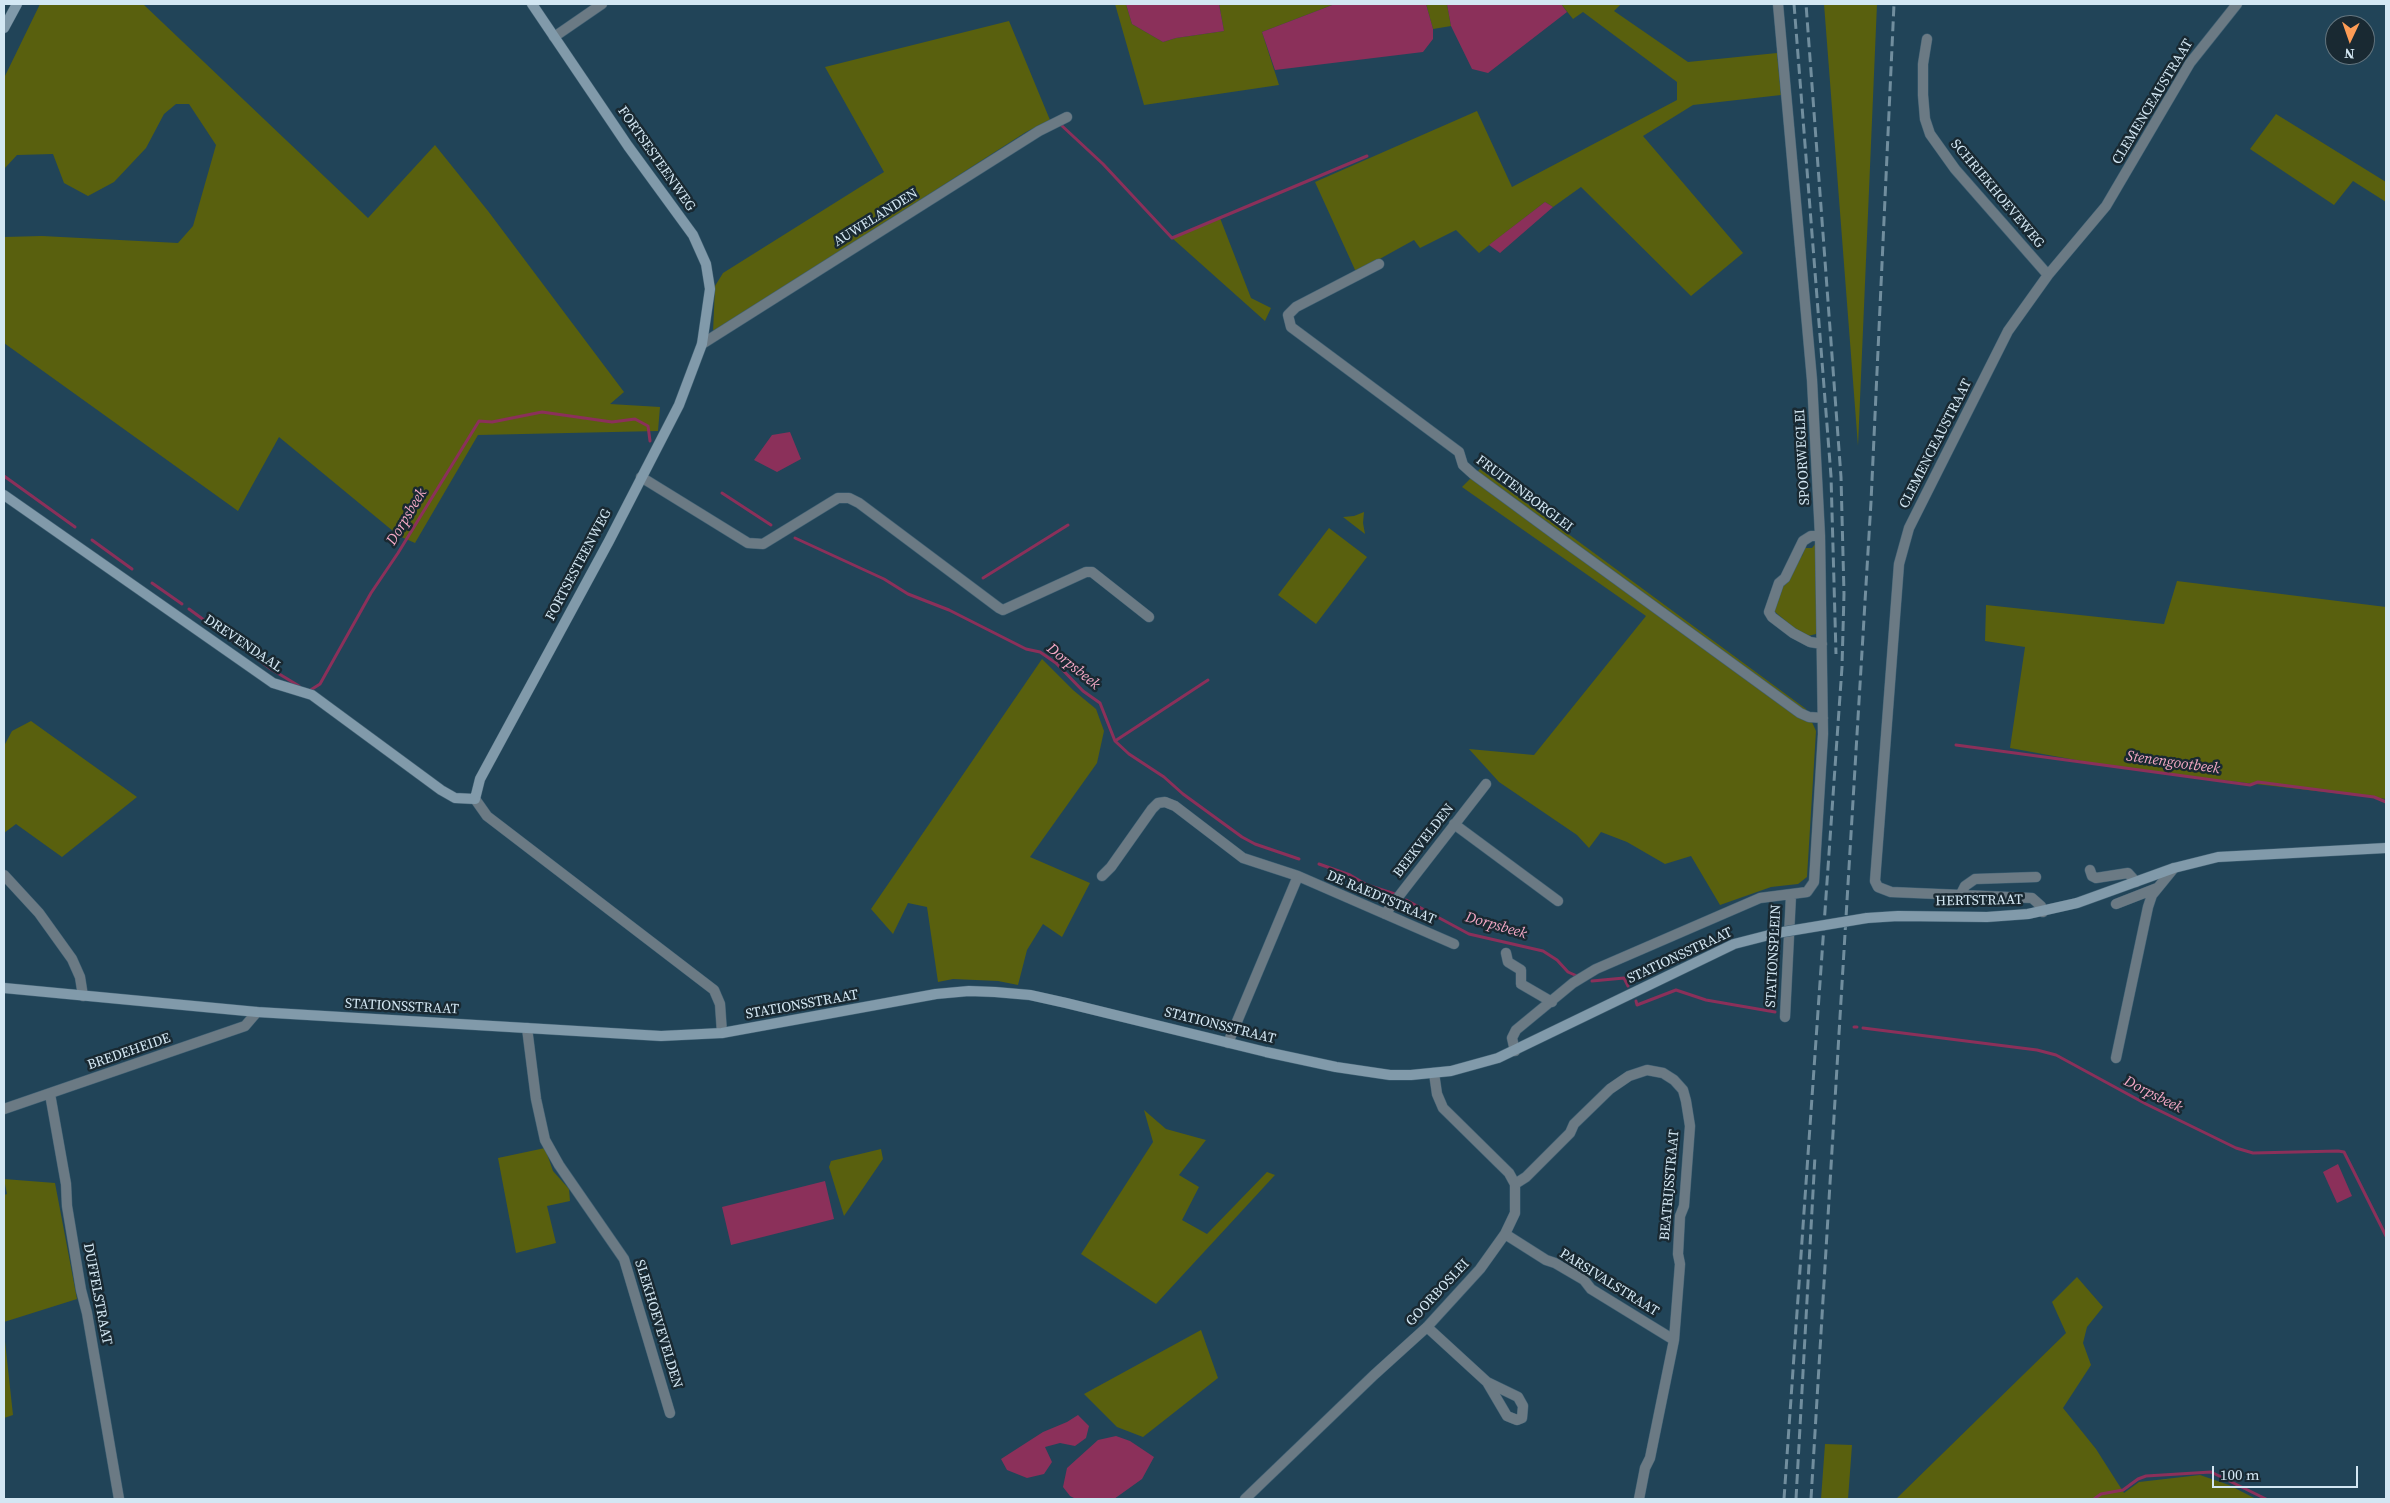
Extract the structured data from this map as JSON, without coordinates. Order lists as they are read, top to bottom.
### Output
{
  "streets": {
    "street": [
      "CLEMENCEAUSTRAAT",
      "FORTSESTEENWEG",
      "SCHRIEKHOEVEWEG",
      "AUWELANDEN",
      "SPOORWEGLEI",
      "FRUITENBORGLEI",
      "DREVENDAAL",
      "BEEKVELDEN",
      "DE RAEDTSTRAAT",
      "HERTSTRAAT",
      "STATIONSSTRAAT",
      "STATIONSPLEIN",
      "BREDEHEIDE",
      "BEATRIJSSTRAAT",
      "PARSIVALSTRAAT",
      "GOORBOSLEI",
      "DUFFELSTRAAT",
      "SLEKHOEVEVELDEN"
    ]
  },
  "crossings": [
    ["CLEMENCEAUSTRAAT", "SCHRIEKHOEVEWEG"],
    ["CLEMENCEAUSTRAAT", "HERTSTRAAT"],
    ["FORTSESTEENWEG", "AUWELANDEN"],
    ["FORTSESTEENWEG", "DREVENDAAL"],
    ["SPOORWEGLEI", "FRUITENBORGLEI"],
    ["SPOORWEGLEI", "STATIONSSTRAAT"],
    ["SPOORWEGLEI", "STATIONSPLEIN"],
    ["BEEKVELDEN", "DE RAEDTSTRAAT"],
    ["HERTSTRAAT", "STATIONSSTRAAT"],
    ["STATIONSSTRAAT", "STATIONSPLEIN"],
    ["STATIONSSTRAAT", "BREDEHEIDE"],
    ["STATIONSSTRAAT", "SLEKHOEVEVELDEN"],
    ["BREDEHEIDE", "DUFFELSTRAAT"],
    ["BEATRIJSSTRAAT", "PARSIVALSTRAAT"],
    ["BEATRIJSSTRAAT", "GOORBOSLEI"],
    ["PARSIVALSTRAAT", "GOORBOSLEI"]
  ],
  "water": ["Dorpsbeek", "Stenengootbeek"],
  "scale_bar": "100 m",
  "north": "bottom"
}
